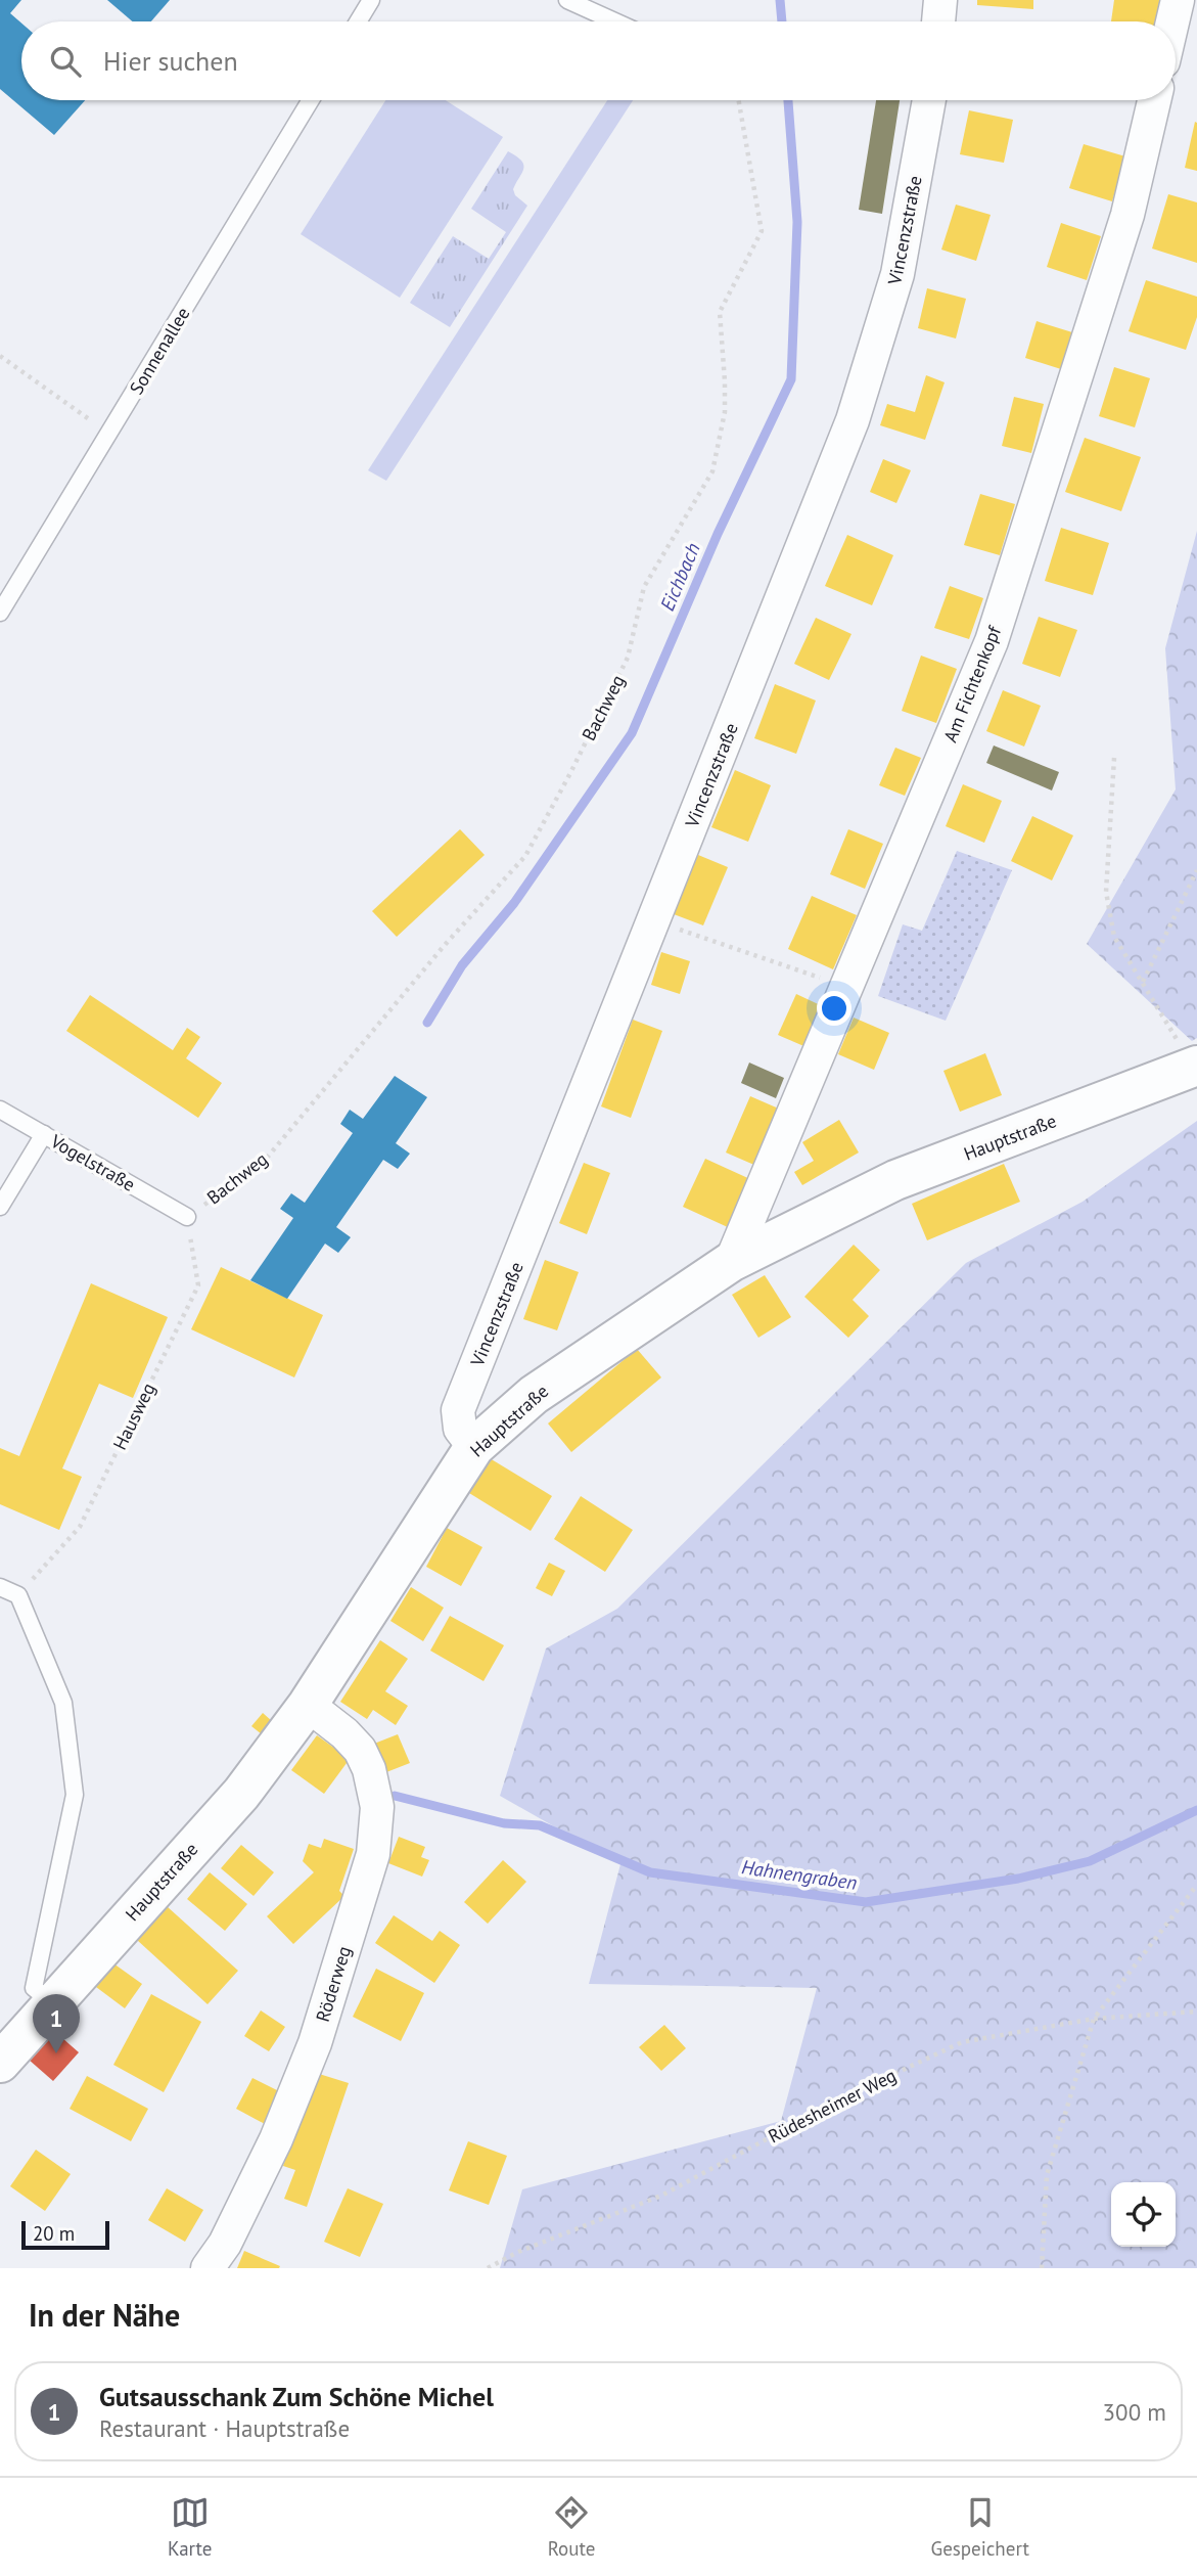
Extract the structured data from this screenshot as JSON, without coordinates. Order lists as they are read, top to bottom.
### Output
{
  "streets": {
    "street": [
      "Vincenzstraße",
      "Am Fichtenkopf",
      "Hauptstraße",
      "Röderweg"
    ],
    "lane": ["Sonnenallee", "Vogelstraße"],
    "path": ["Bachweg", "Hausweg", "Rüdesheimer Weg"]
  },
  "crossings": [
    ["Vincenzstraße", "Hauptstraße"],
    ["Am Fichtenkopf", "Hauptstraße"],
    ["Bachweg", "Vogelstraße"],
    ["Bachweg", "Hausweg"],
    ["Hauptstraße", "Röderweg"],
    ["Vogelstraße", "Hausweg"]
  ],
  "water": ["Eichbach", "Hahnengraben"],
  "scale_bar": "20 m",
  "page": {
    "search": "Hier suchen",
    "pins": "1",
    "scale": "20 m",
    "heading": "In der Nähe",
    "list": [
      {
        "mark": "1",
        "name": "Gutsausschank Zum Schöne Michel",
        "note": "Restaurant · Hauptstraße",
        "value": "300 m"
      }
    ],
    "nav": ["Karte", "Route", "Gespeichert"]
  }
}
